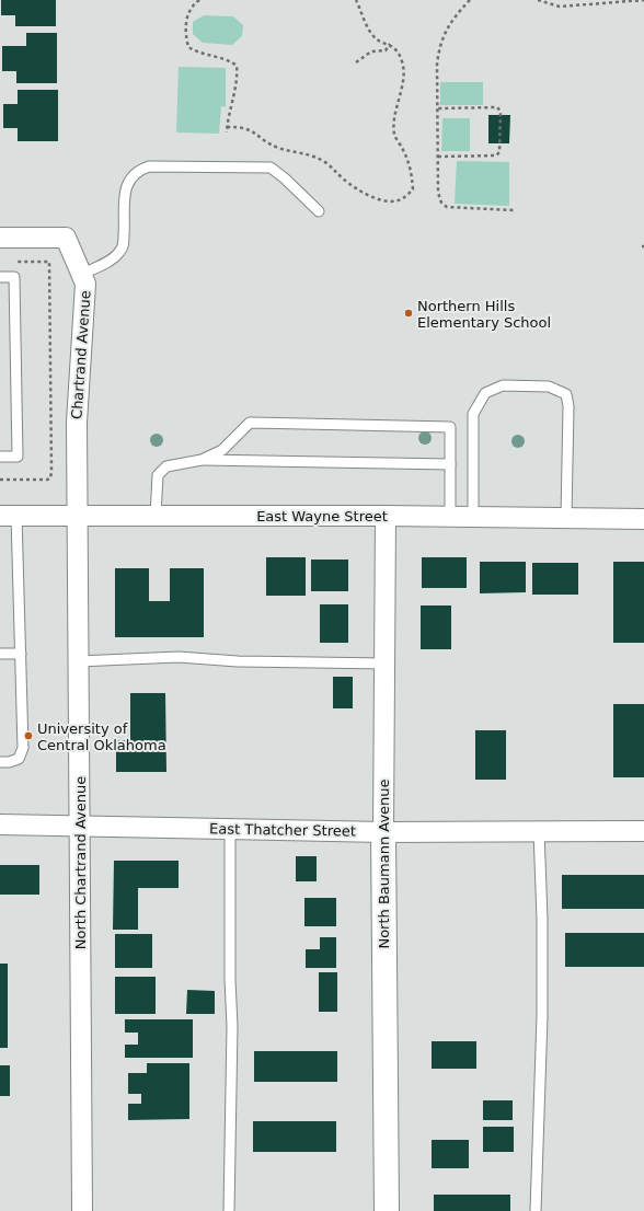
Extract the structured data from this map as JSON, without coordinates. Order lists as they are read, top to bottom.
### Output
{
  "streets": {
    "street": [
      "Chartrand Avenue",
      "East Wayne Street",
      "East Thatcher Street",
      "North Chartrand Avenue",
      "North Baumann Avenue"
    ]
  },
  "crossings": [
    ["Chartrand Avenue", "East Wayne Street"],
    ["Chartrand Avenue", "North Chartrand Avenue"],
    ["East Wayne Street", "North Chartrand Avenue"],
    ["East Wayne Street", "North Baumann Avenue"],
    ["East Thatcher Street", "North Chartrand Avenue"],
    ["East Thatcher Street", "North Baumann Avenue"]
  ],
  "places": ["Northern Hills Elementary School", "University of Central Oklahoma"]
}
